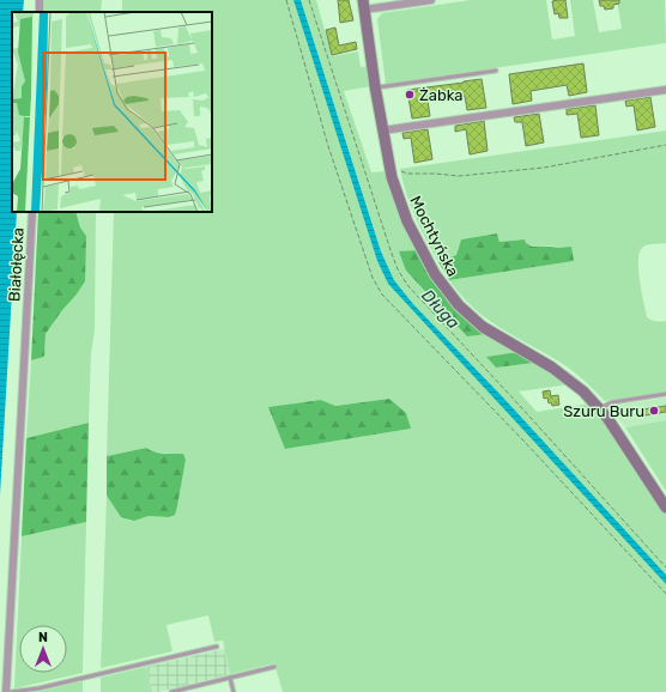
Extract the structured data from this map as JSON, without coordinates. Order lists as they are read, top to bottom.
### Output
{
  "streets": {
    "street": ["Mochtyńska", "Białołęcka"]
  },
  "water": ["Długa"],
  "places": ["Żabka", "Szuru Buru"],
  "north": "top"
}
